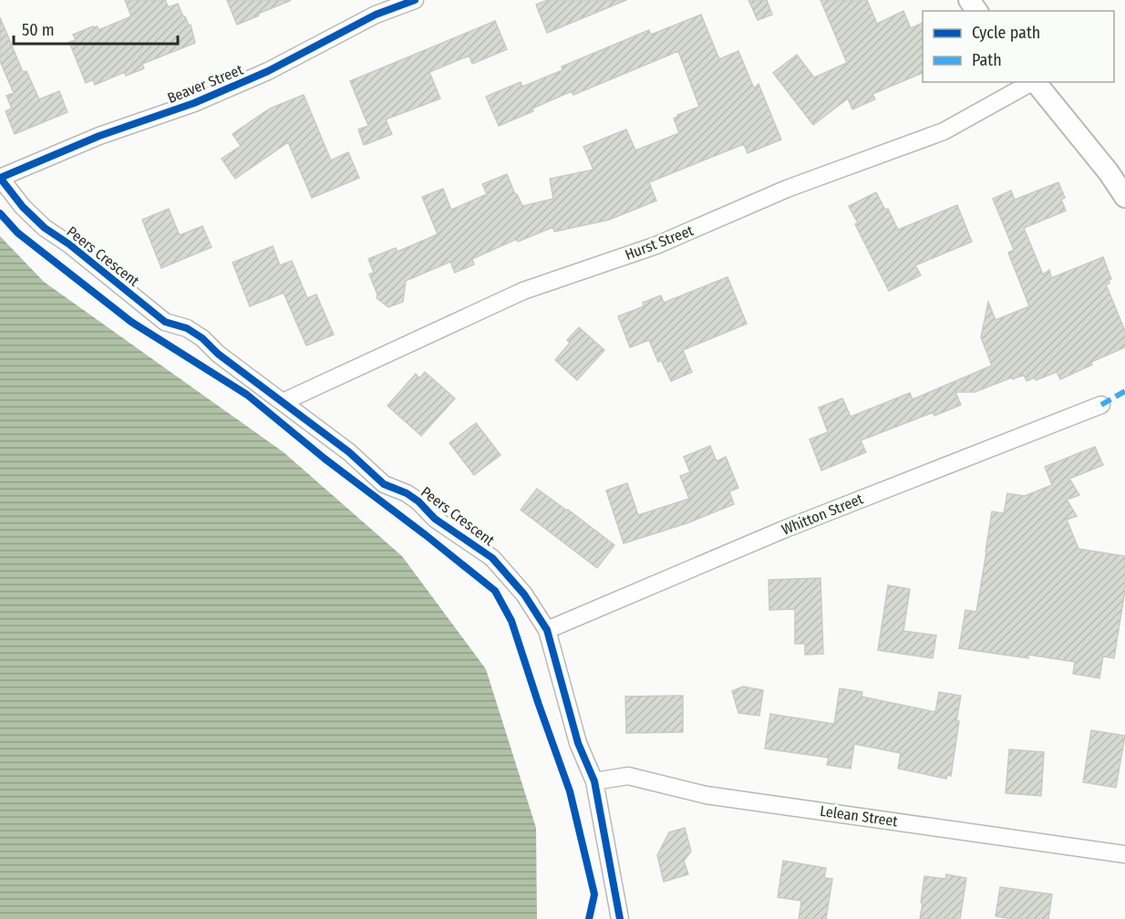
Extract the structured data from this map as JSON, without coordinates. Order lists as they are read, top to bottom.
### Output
{
  "streets": {
    "street": [
      "Beaver Street",
      "Hurst Street",
      "Peers Crescent",
      "Whitton Street",
      "Lelean Street"
    ]
  },
  "crossings": [
    ["Beaver Street", "Peers Crescent"],
    ["Hurst Street", "Peers Crescent"],
    ["Peers Crescent", "Whitton Street"],
    ["Peers Crescent", "Lelean Street"]
  ],
  "legend": ["Cycle path", "Path"],
  "scale_bar": "50 m"
}
